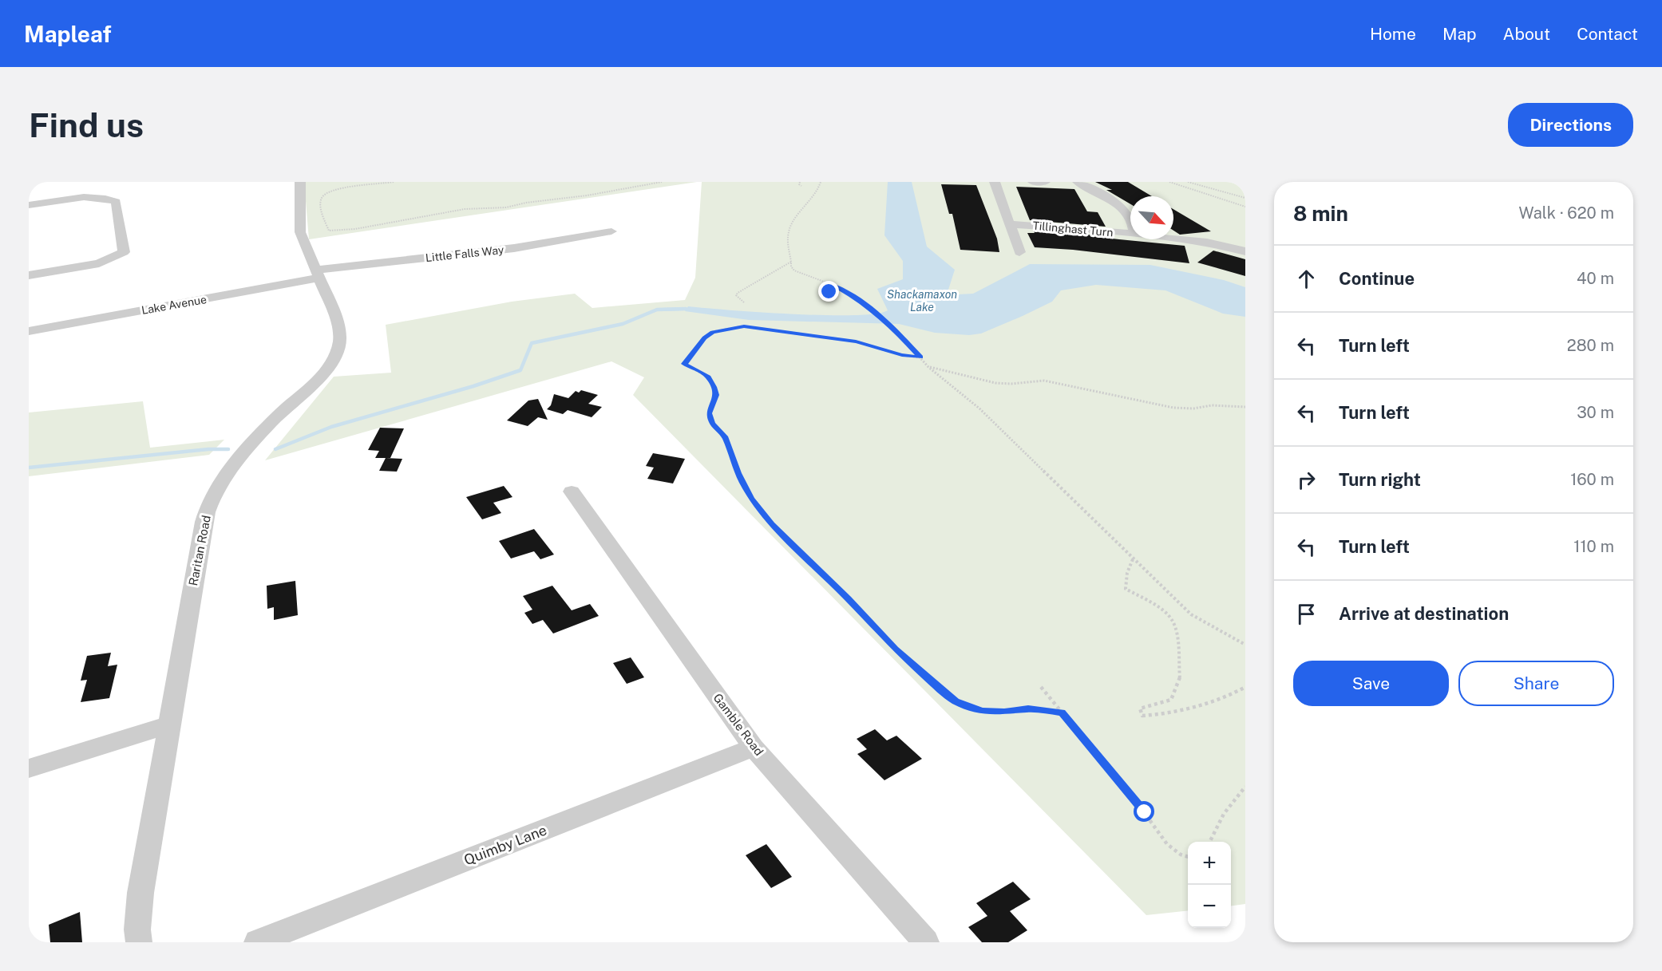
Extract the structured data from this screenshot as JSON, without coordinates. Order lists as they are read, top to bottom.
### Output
{
  "streets": {
    "street": [
      "Tillinghast Turn",
      "Little Falls Way",
      "Lake Avenue",
      "Raritan Road",
      "Gamble Road",
      "Quimby Lane"
    ]
  },
  "crossings": [
    ["Little Falls Way", "Lake Avenue"],
    ["Little Falls Way", "Raritan Road"],
    ["Lake Avenue", "Raritan Road"],
    ["Gamble Road", "Quimby Lane"]
  ],
  "water": ["Shackamaxon Lake"],
  "north": "bottom right",
  "page": {
    "header": "Mapleaf",
    "nav": [
      "Home",
      "Map",
      "About",
      "Contact"
    ],
    "buttons": [
      "Directions",
      ["Save", "Share"]
    ],
    "title": "Find us",
    "heading": ["8 min", "Walk · 620 m"],
    "list": [
      ["Continue", "40 m"],
      ["Turn left", "280 m"],
      ["Turn left", "30 m"],
      ["Turn right", "160 m"],
      ["Turn left", "110 m"],
      "Arrive at destination"
    ],
    "map_buttons": ["+", "−"]
  }
}
